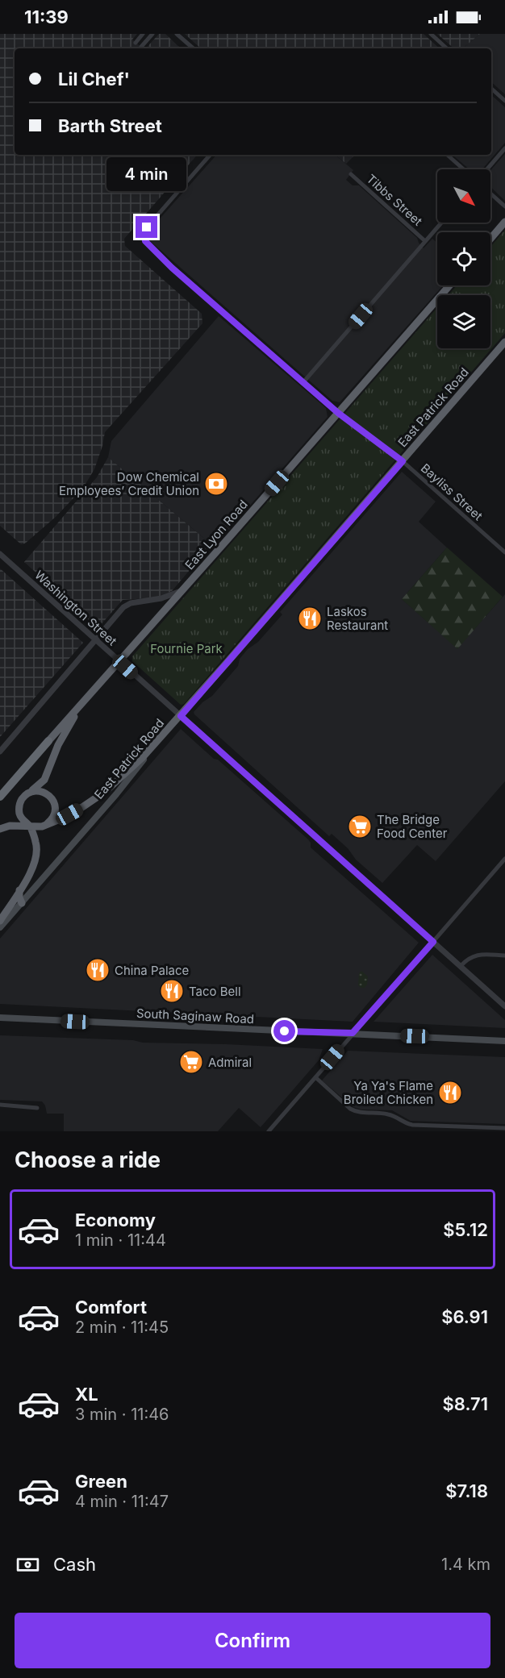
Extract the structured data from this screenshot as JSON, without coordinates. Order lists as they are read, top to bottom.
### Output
{
  "streets": {
    "highway": ["East Patrick Road", "East Lyon Road"],
    "main road": ["South Saginaw Road"],
    "street": ["Tibbs Street", "Bayliss Street", "Washington Street"]
  },
  "crossings": [
    ["East Patrick Road", "Bayliss Street"],
    ["East Patrick Road", "Washington Street"],
    ["Bayliss Street", "East Lyon Road"],
    ["East Lyon Road", "Washington Street"]
  ],
  "parks": ["Fournie Park"],
  "places": {
    "bank": ["Dow Chemical Employees’ Credit Union"],
    "restaurant": [
      "Laskos Restaurant",
      "China Palace",
      "Taco Bell",
      "Ya Ya's Flame Broiled Chicken"
    ],
    "supermarket": ["The Bridge Food Center", "Admiral"]
  },
  "north": "bottom right",
  "page": {
    "status": "11:39",
    "banner": ["Lil Chef'", "Barth Street"],
    "bubble": "4 min",
    "heading": "Choose a ride",
    "list": [
      {
        "name": "Economy",
        "note": "1 min · 11:44",
        "value": "$5.12"
      },
      {
        "name": "Comfort",
        "note": "2 min · 11:45",
        "value": "$6.91"
      },
      {
        "name": "XL",
        "note": "3 min · 11:46",
        "value": "$8.71"
      },
      {
        "name": "Green",
        "note": "4 min · 11:47",
        "value": "$7.18"
      }
    ],
    "pay": ["Cash", "1.4 km"],
    "buttons": "Confirm"
  }
}
